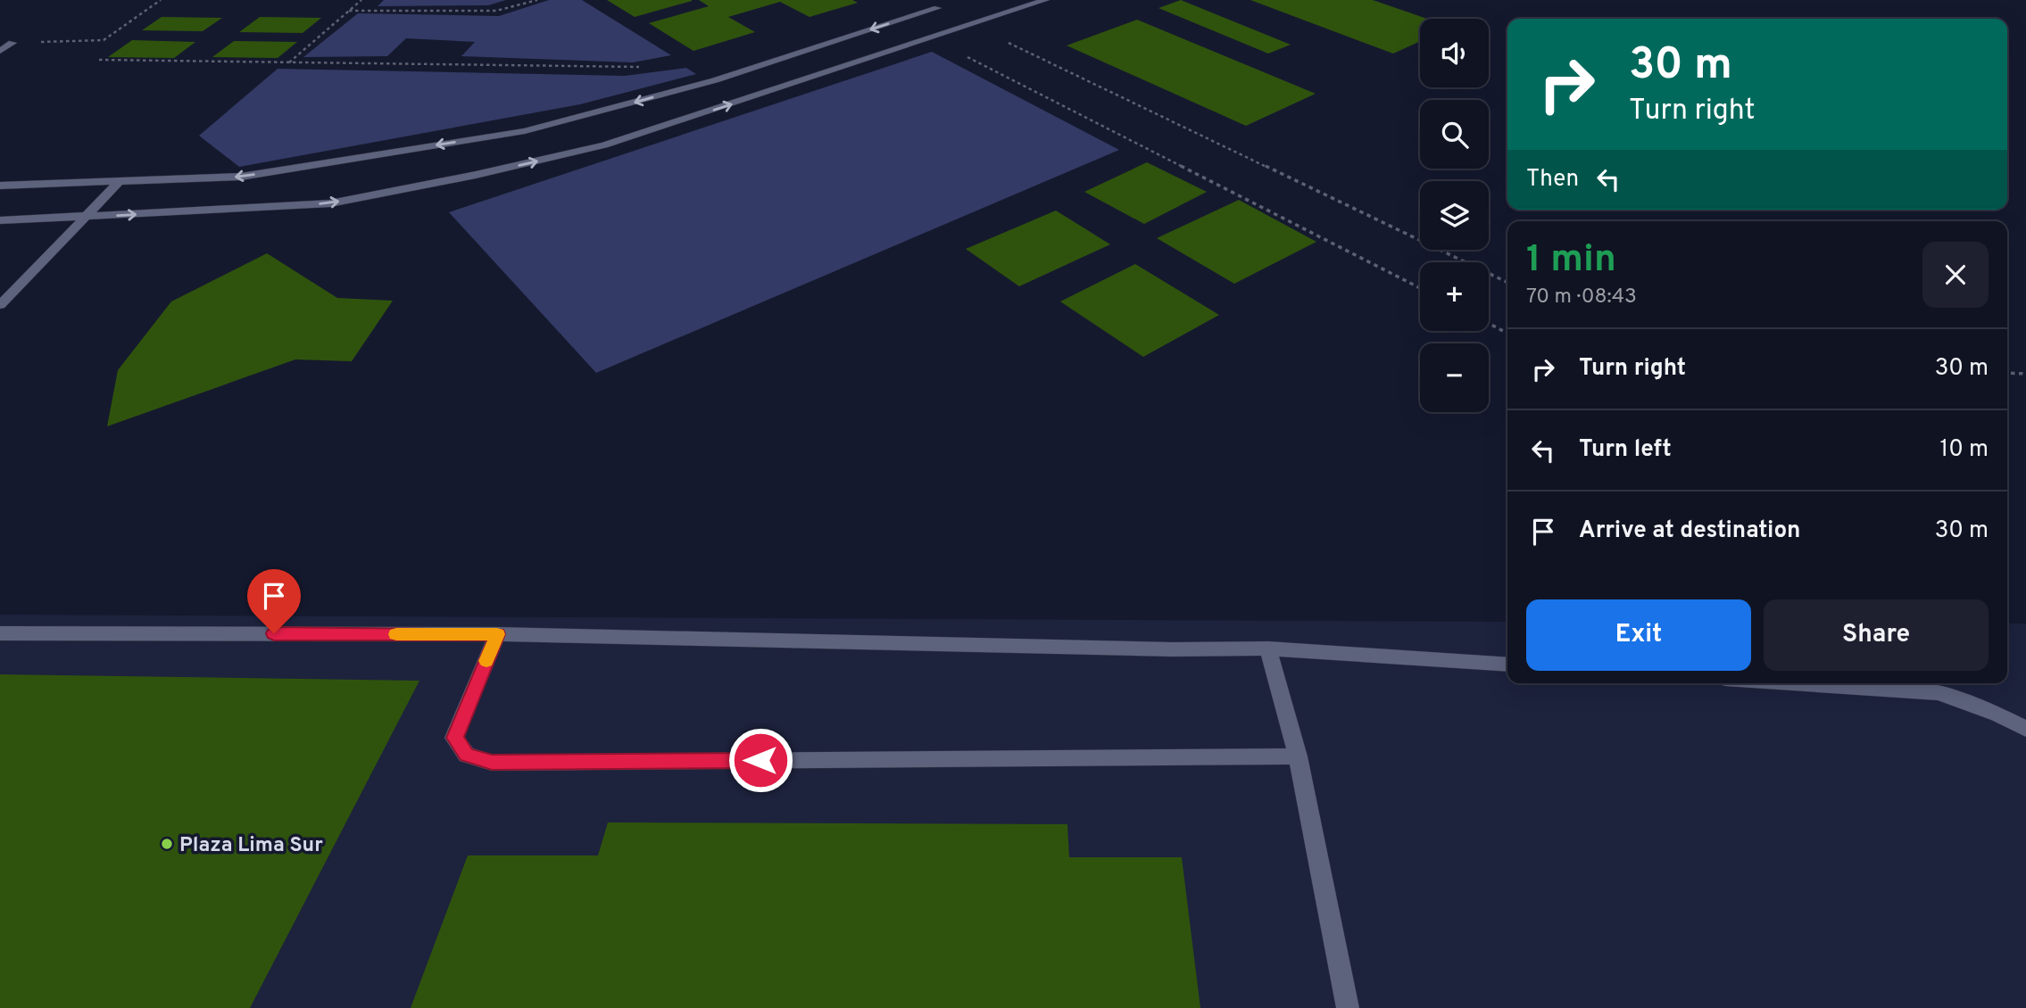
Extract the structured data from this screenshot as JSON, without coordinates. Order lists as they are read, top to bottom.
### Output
{
  "places": ["Plaza Lima Sur"],
  "page": {
    "map_buttons": ["+", "−"],
    "turn": ["30 m", "Turn right"],
    "then": "Then",
    "heading": ["1 min", "70 m · 08:43"],
    "list": [
      {
        "name": "Turn right",
        "value": "30 m"
      },
      {
        "name": "Turn left",
        "value": "10 m"
      },
      {
        "name": "Arrive at destination",
        "value": "30 m"
      }
    ],
    "buttons": ["Exit", "Share"]
  }
}
